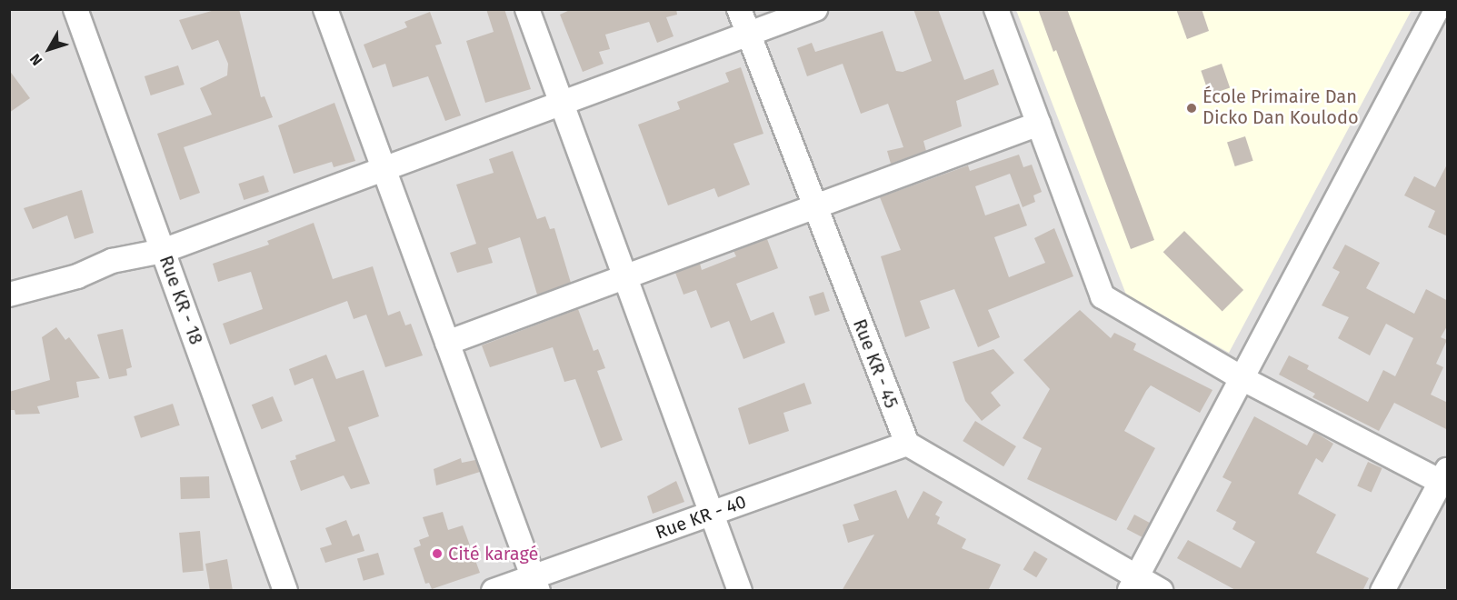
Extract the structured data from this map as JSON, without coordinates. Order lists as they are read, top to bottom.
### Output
{
  "streets": {
    "street": ["Rue KR - 18", "Rue KR - 45", "Rue KR - 40"]
  },
  "crossings": [
    ["Rue KR - 45", "Rue KR - 40"]
  ],
  "places": ["École Primaire Dan Dicko Dan Koulodo", "Cité karagé"],
  "north": "bottom left"
}
